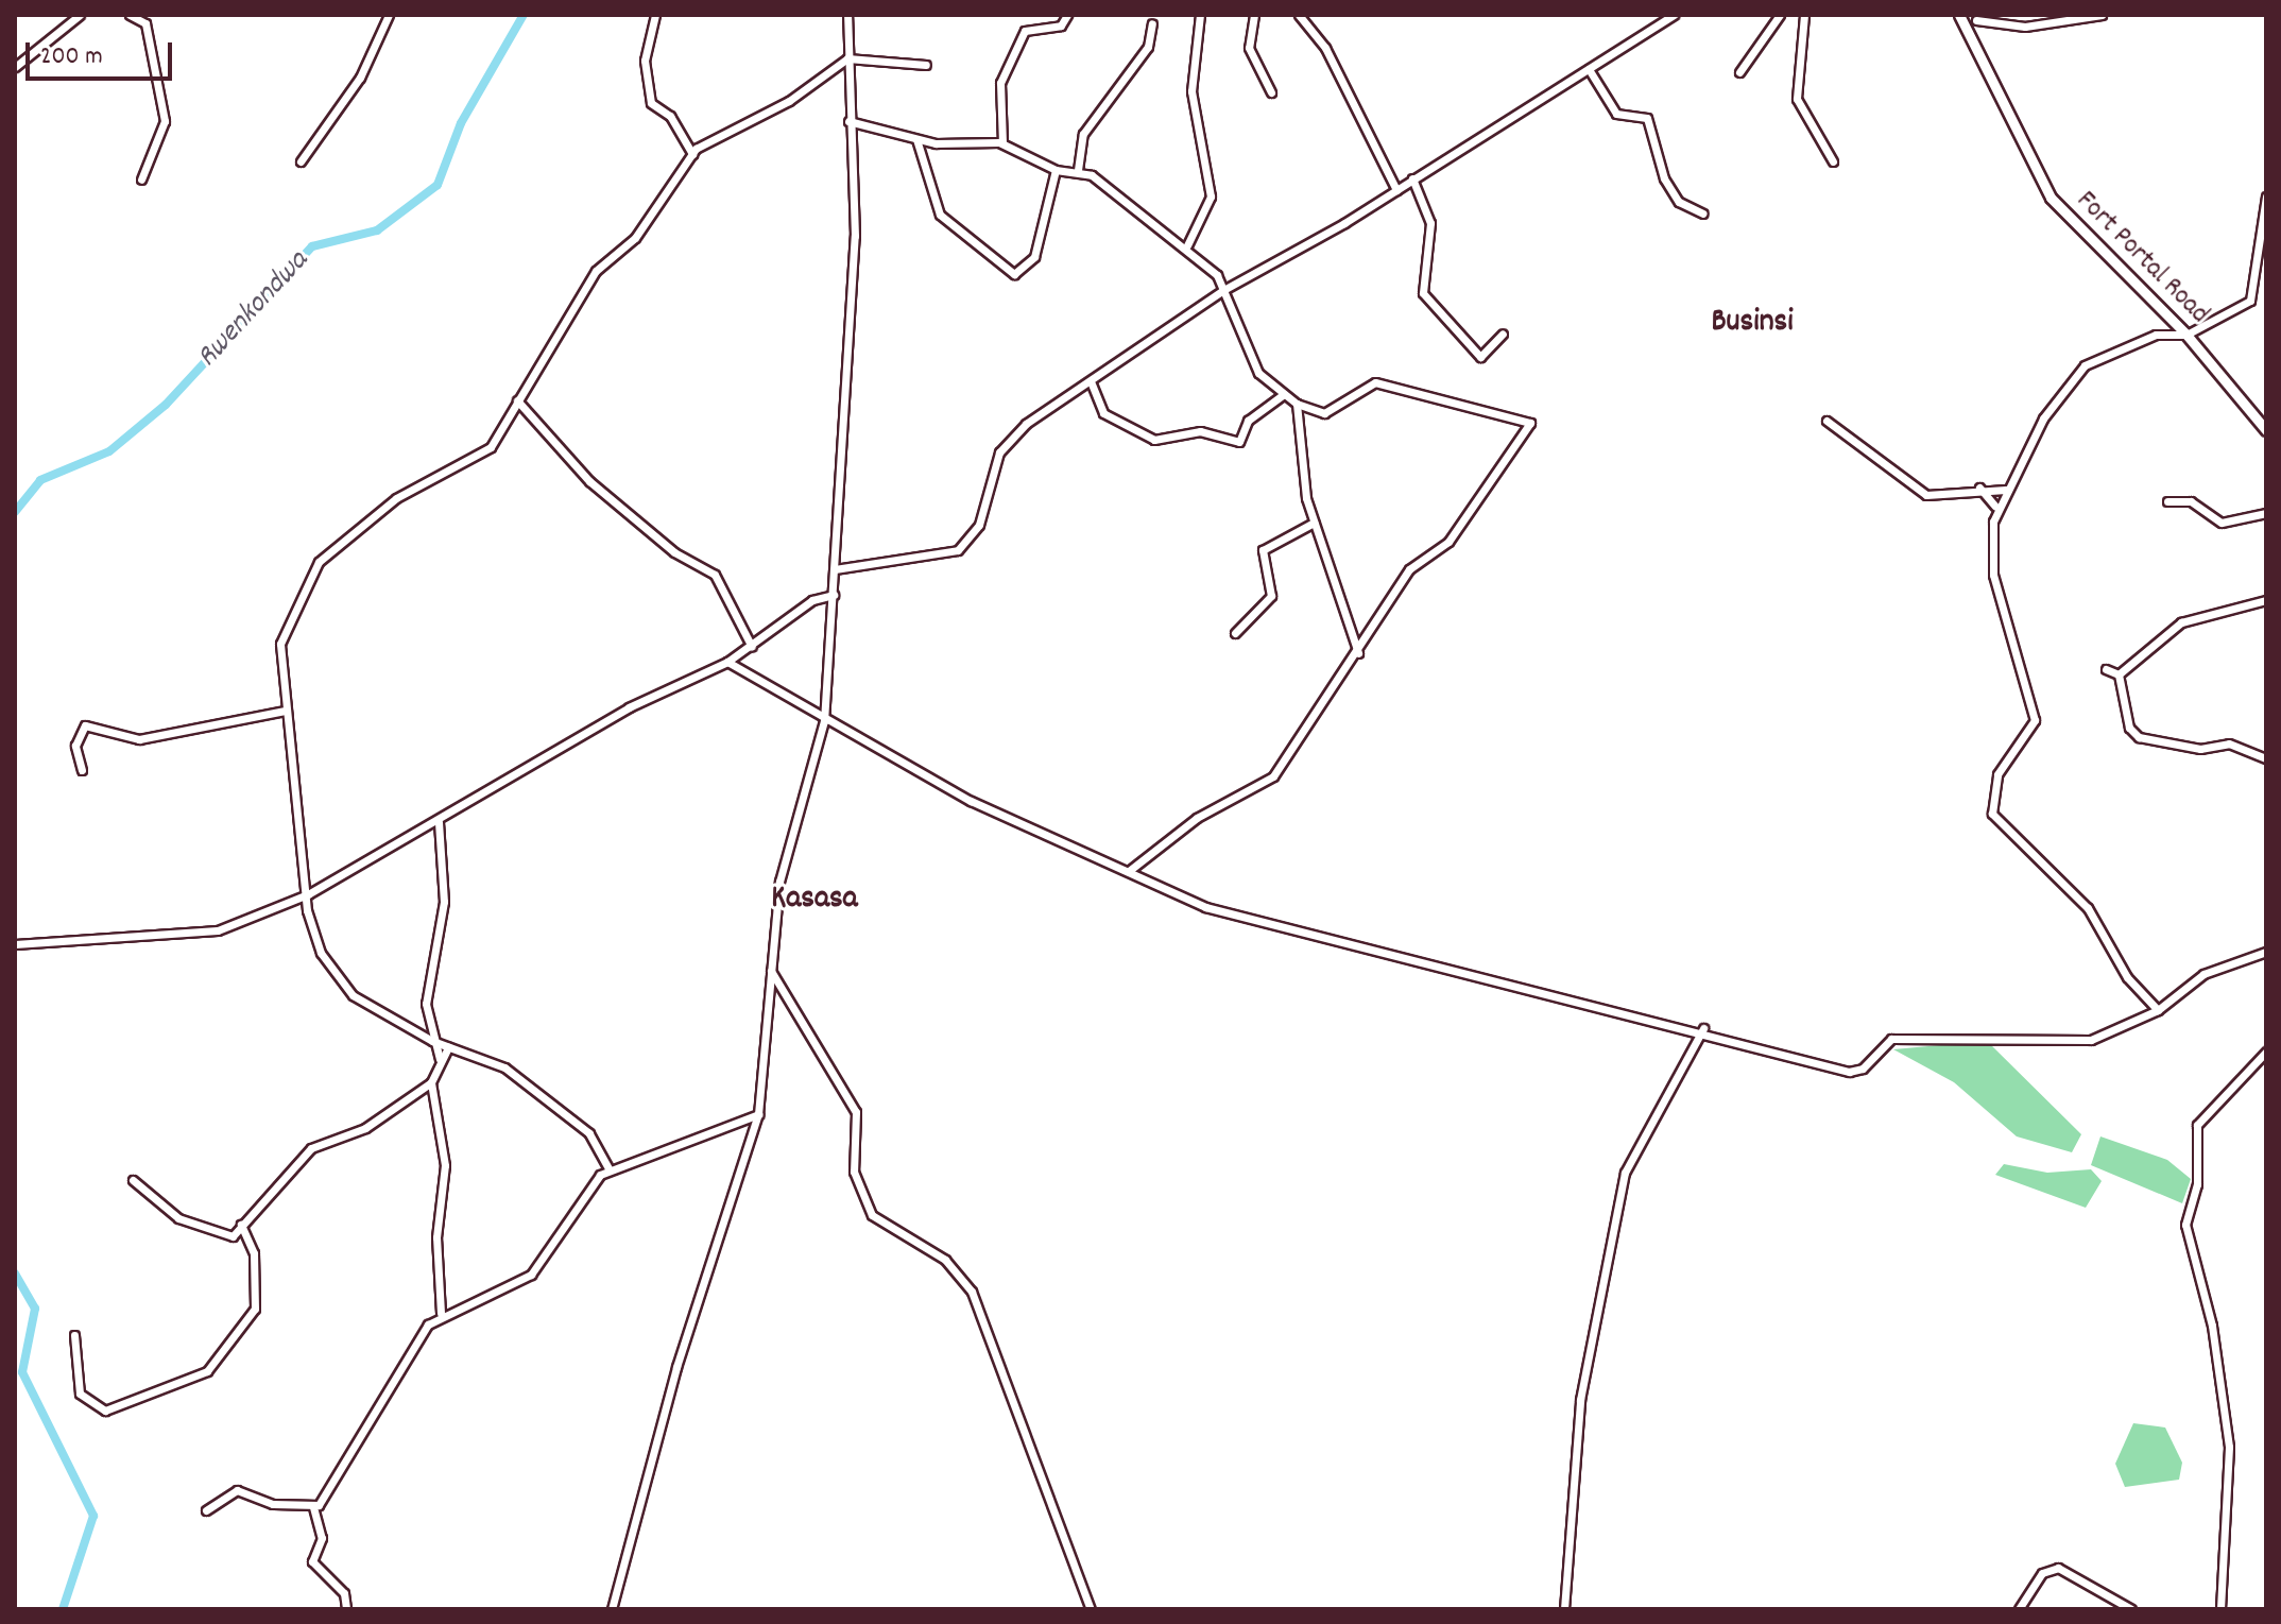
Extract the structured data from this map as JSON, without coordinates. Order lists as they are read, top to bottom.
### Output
{
  "streets": {
    "main road": ["Fort Portal Road"]
  },
  "districts": ["Businsi", "Kasasa"],
  "water": ["Rwenkondwa"],
  "scale_bar": "200 m"
}
